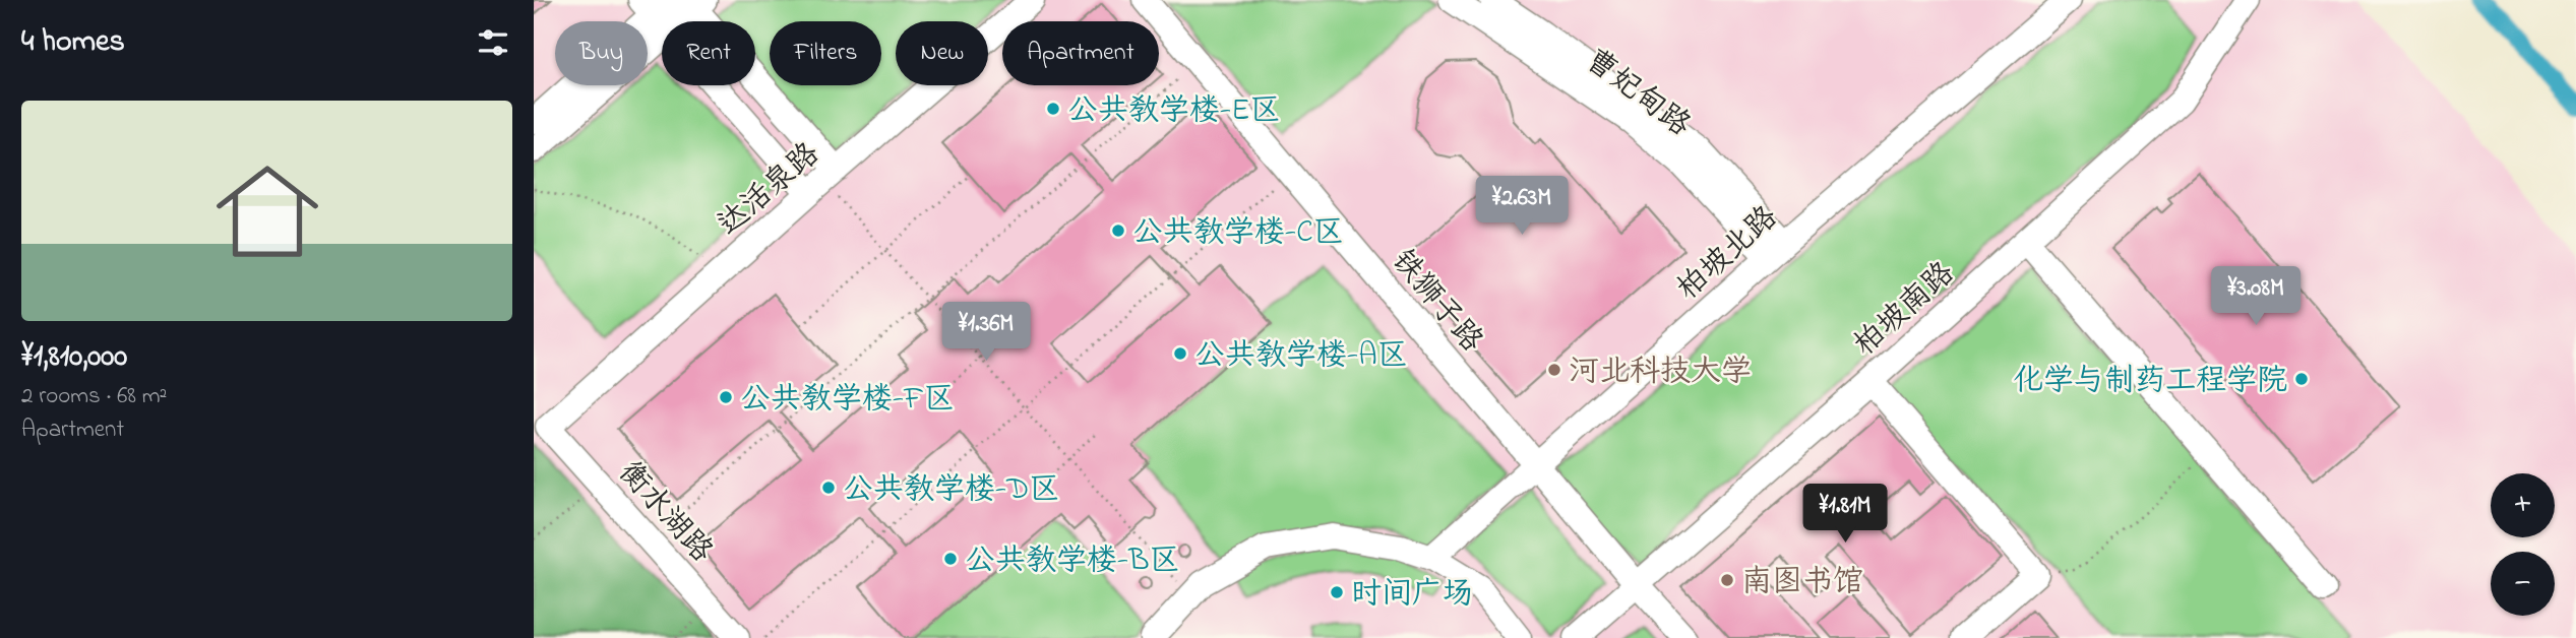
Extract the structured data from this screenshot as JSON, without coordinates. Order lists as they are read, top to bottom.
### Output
{
  "streets": {
    "lane": [
      "曹妃甸路",
      "达活泉路",
      "柏坡北路",
      "铁狮子路",
      "柏坡南路",
      "衡水湖路"
    ]
  },
  "crossings": [
    ["曹妃甸路", "柏坡北路"],
    ["达活泉路", "衡水湖路"],
    ["柏坡北路", "铁狮子路"],
    ["铁狮子路", "柏坡南路"]
  ],
  "places": [
    "公共教学楼-E区",
    "公共教学楼-C区",
    "公共教学楼-A区",
    "河北科技大学",
    "化学与制药工程学院",
    "公共教学楼-F区",
    "公共教学楼-D区",
    "公共教学楼-B区",
    "南图书馆",
    "时间广场"
  ],
  "page": {
    "heading": "4 homes",
    "chip": [
      "Buy",
      "Rent",
      "Filters",
      "New",
      "Apartment"
    ],
    "list": [
      {
        "name": "¥1,810,000",
        "note": "2 rooms · 68 m² · Apartment"
      }
    ],
    "price": [
      "¥2.63M",
      "¥3.08M",
      "¥1.36M",
      "¥1.81M"
    ],
    "map_buttons": ["+", "−"]
  }
}
